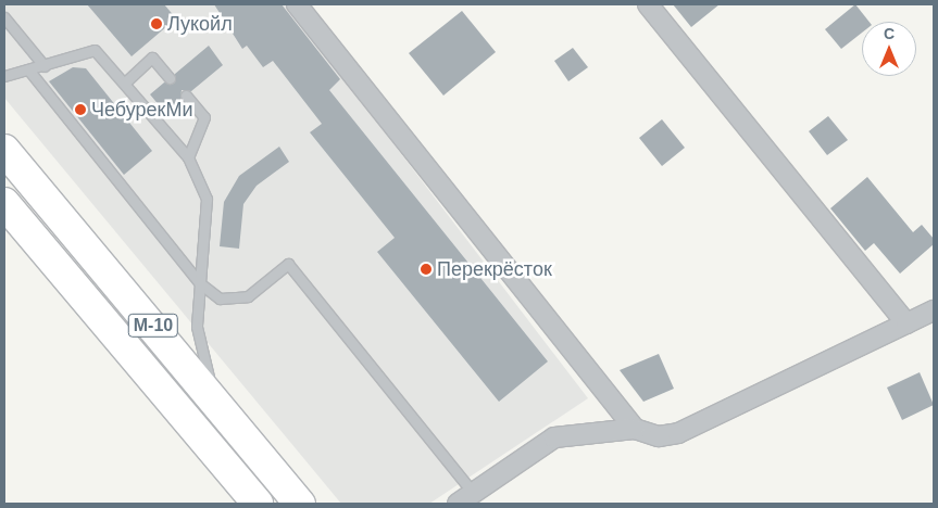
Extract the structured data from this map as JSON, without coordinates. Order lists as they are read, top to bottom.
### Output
{
  "streets": {
    "highway": ["М-10"]
  },
  "places": ["Лукойл", "ЧебурекМи", "Перекрёсток"],
  "north": "top"
}
